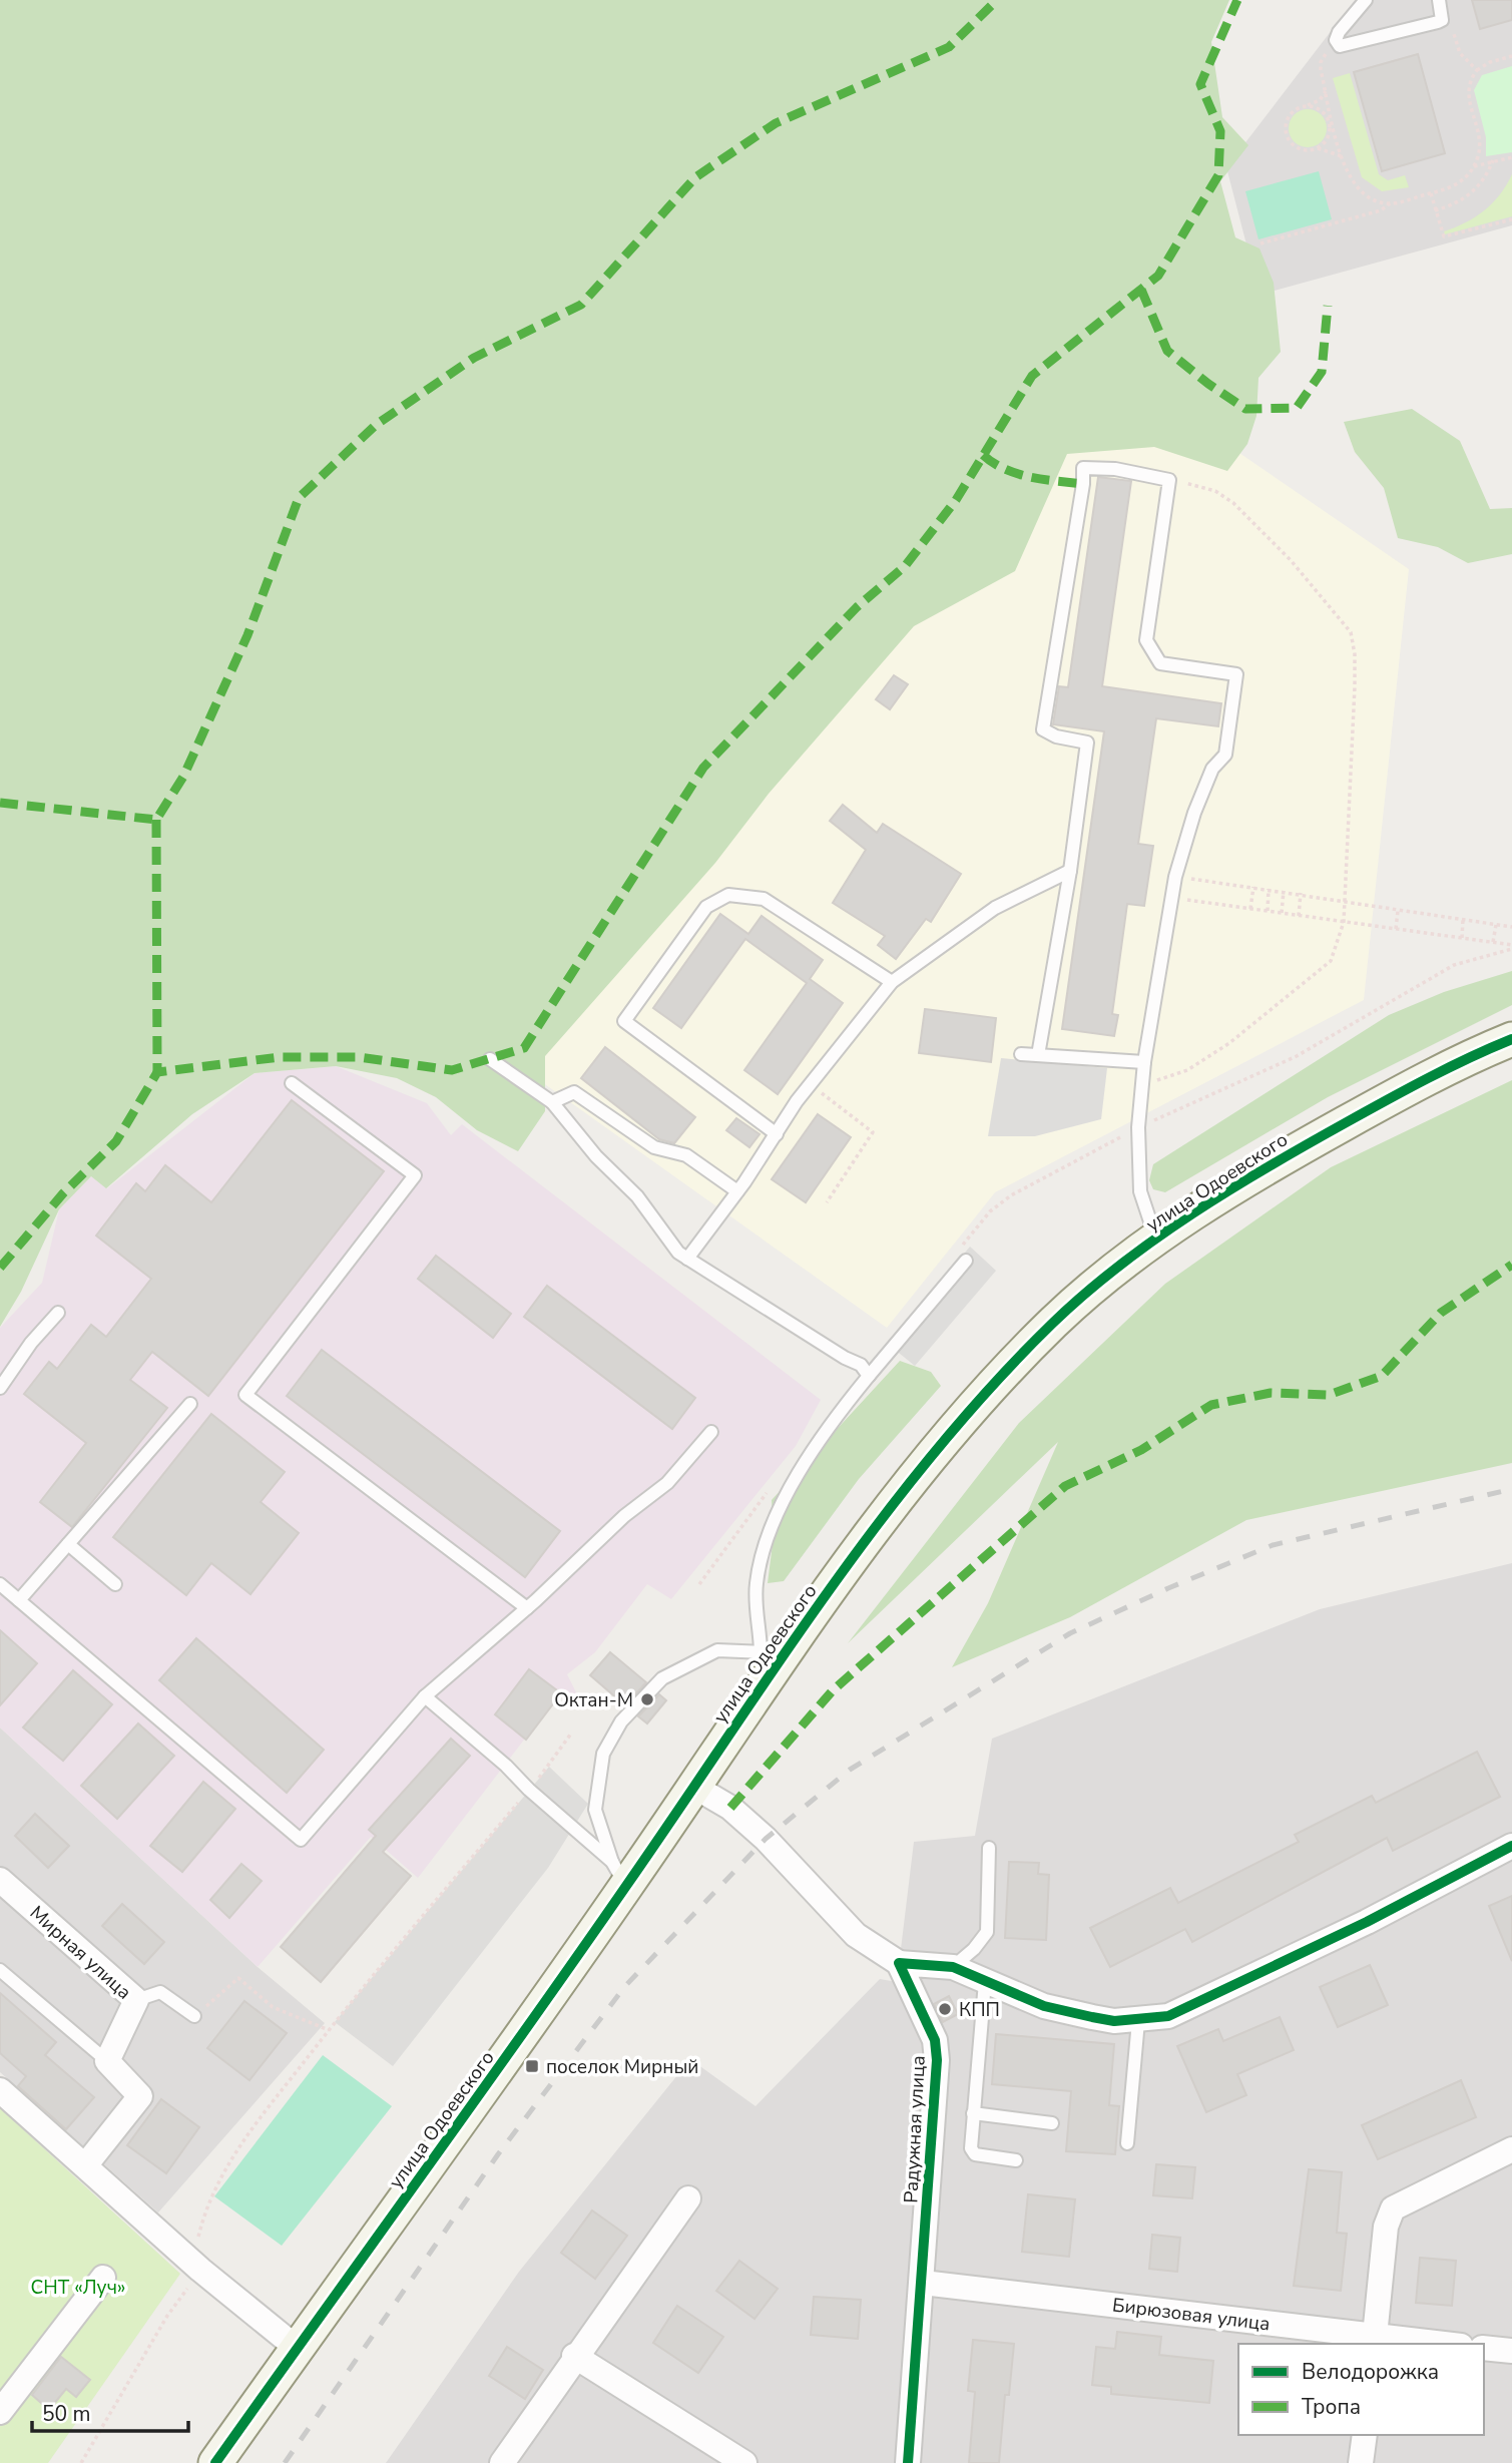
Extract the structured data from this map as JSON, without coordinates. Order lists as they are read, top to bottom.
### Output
{
  "streets": {
    "street": [
      "улица Одоевского",
      "Мирная улица",
      "Радужная улица",
      "Бирюзовая улица"
    ]
  },
  "crossings": [
    ["Радужная улица", "Бирюзовая улица"]
  ],
  "parks": ["СНТ «Луч»"],
  "places": {
    "other": ["Октан-М", "КПП"],
    "transit": ["поселок Мирный"]
  },
  "legend": ["Велодорожка", "Тропа"],
  "scale_bar": "50 m"
}
